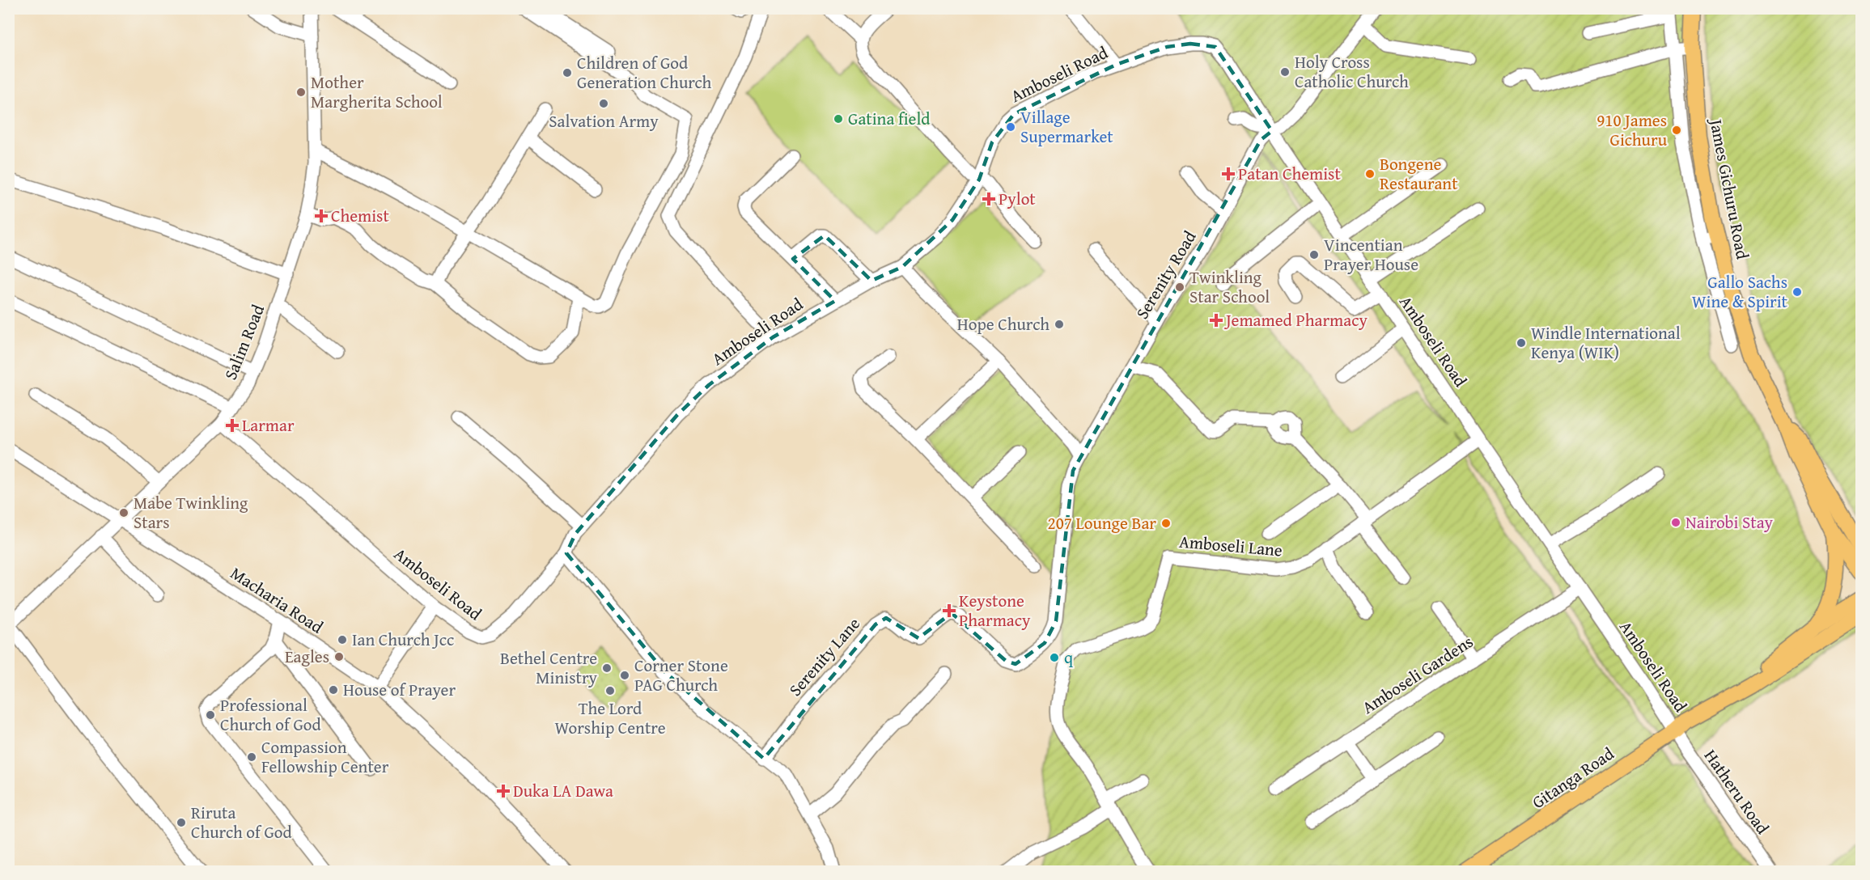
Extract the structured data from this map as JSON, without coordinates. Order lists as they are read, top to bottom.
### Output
{
  "streets": {
    "main road": ["James Gichuru Road", "Gitanga Road"],
    "street": [
      "Amboseli Road",
      "Serenity Road",
      "Salim Road",
      "Amboseli Lane",
      "Macharia Road",
      "Serenity Lane",
      "Amboseli Gardens",
      "Hatheru Road"
    ]
  },
  "crossings": [
    ["Amboseli Road", "Serenity Road"],
    ["Amboseli Road", "Salim Road"],
    ["Amboseli Road", "Amboseli Lane"],
    ["Amboseli Road", "Amboseli Gardens"],
    ["Amboseli Road", "Gitanga Road"],
    ["Amboseli Road", "Hatheru Road"],
    ["Serenity Road", "Serenity Lane"],
    ["Salim Road", "Macharia Road"],
    ["Gitanga Road", "Hatheru Road"]
  ],
  "places": {
    "other": [
      "Holy Cross Catholic Church",
      "Children of God Generation Church",
      "Mother Margherita School",
      "Salvation Army",
      "Gatina field",
      "Village Supermarket",
      "910 James Gichuru",
      "Bongene Restaurant",
      "Vincentian Prayer House",
      "Twinkling Star School",
      "Gallo Sachs Wine & Spirit",
      "Hope Church",
      "Windle International Kenya (WIK)",
      "Mabe Twinkling Stars",
      "Nairobi Stay",
      "207 Lounge Bar",
      "Ian Church Jcc",
      "Eagles",
      "q",
      "Bethel Centre Ministry",
      "Corner Stone PAG Church",
      "House of Prayer",
      "The Lord Worship Centre",
      "Professional Church of God",
      "Compassion Fellowship Center",
      "Riruta Church of God"
    ],
    "health": [
      "Patan Chemist",
      "Pylot",
      "Chemist",
      "Jemamed Pharmacy",
      "Larmar",
      "Keystone Pharmacy",
      "Duka LA Dawa"
    ]
  }
}
